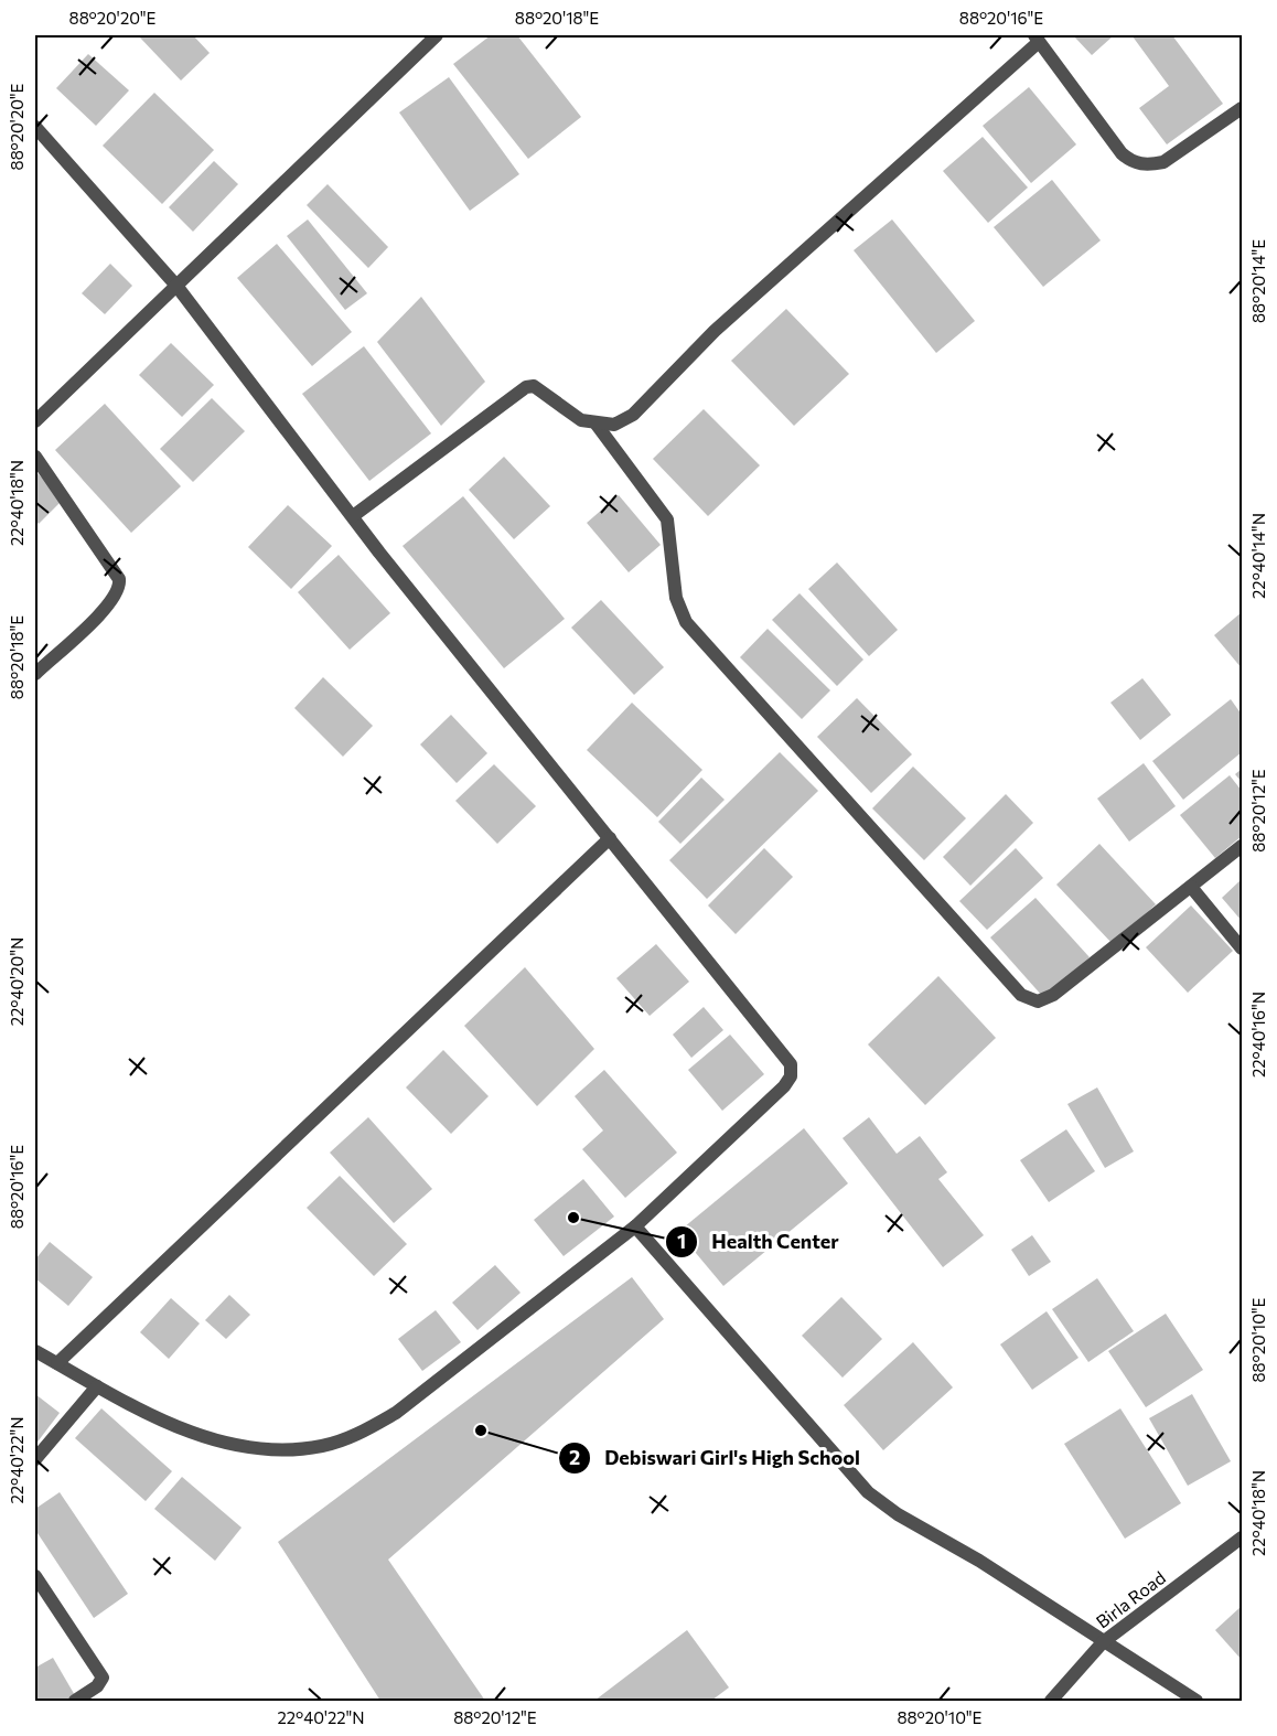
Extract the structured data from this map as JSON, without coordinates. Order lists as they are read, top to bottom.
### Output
{
  "streets": {
    "street": ["Birla Road"]
  },
  "places": ["Health Center", "Debiswari Girl's High School"],
  "coordinates": [
    "88°20'20\"E",
    "88°20'18\"E",
    "88°20'16\"E",
    "88°20'14\"E",
    "22°40'18\"N",
    "22°40'14\"N",
    "88°20'12\"E",
    "22°40'20\"N",
    "22°40'16\"N",
    "88°20'10\"E",
    "22°40'22\"N"
  ]
}
